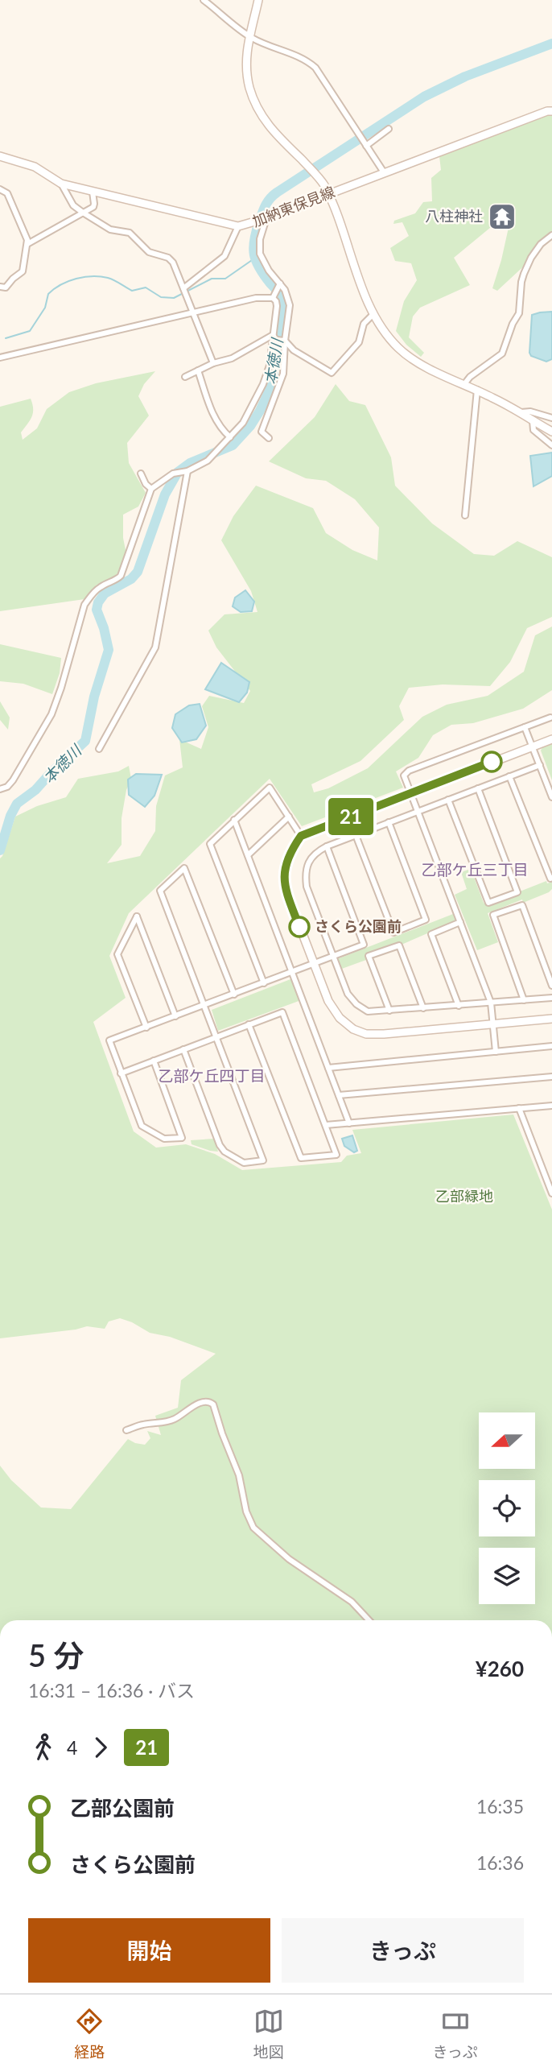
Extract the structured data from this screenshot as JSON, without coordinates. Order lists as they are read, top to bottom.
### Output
{
  "streets": {
    "street": ["加納東保見線"]
  },
  "districts": ["乙部ケ丘三丁目", "乙部ケ丘四丁目"],
  "water": ["本徳川"],
  "parks": ["乙部緑地"],
  "places": {
    "temple": ["八柱神社"],
    "other": ["さくら公園前"]
  },
  "lines": ["bus line 21"],
  "north": "left",
  "page": {
    "on_map": "21",
    "heading": ["5 分", "16:31 – 16:36 · バス", "¥260"],
    "legs": ["4", "21"],
    "list": [
      {
        "name": "乙部公園前",
        "value": "16:35"
      },
      {
        "name": "さくら公園前",
        "value": "16:36"
      }
    ],
    "buttons": ["開始", "きっぷ"],
    "tabs": ["経路", "地図", "きっぷ"]
  }
}
